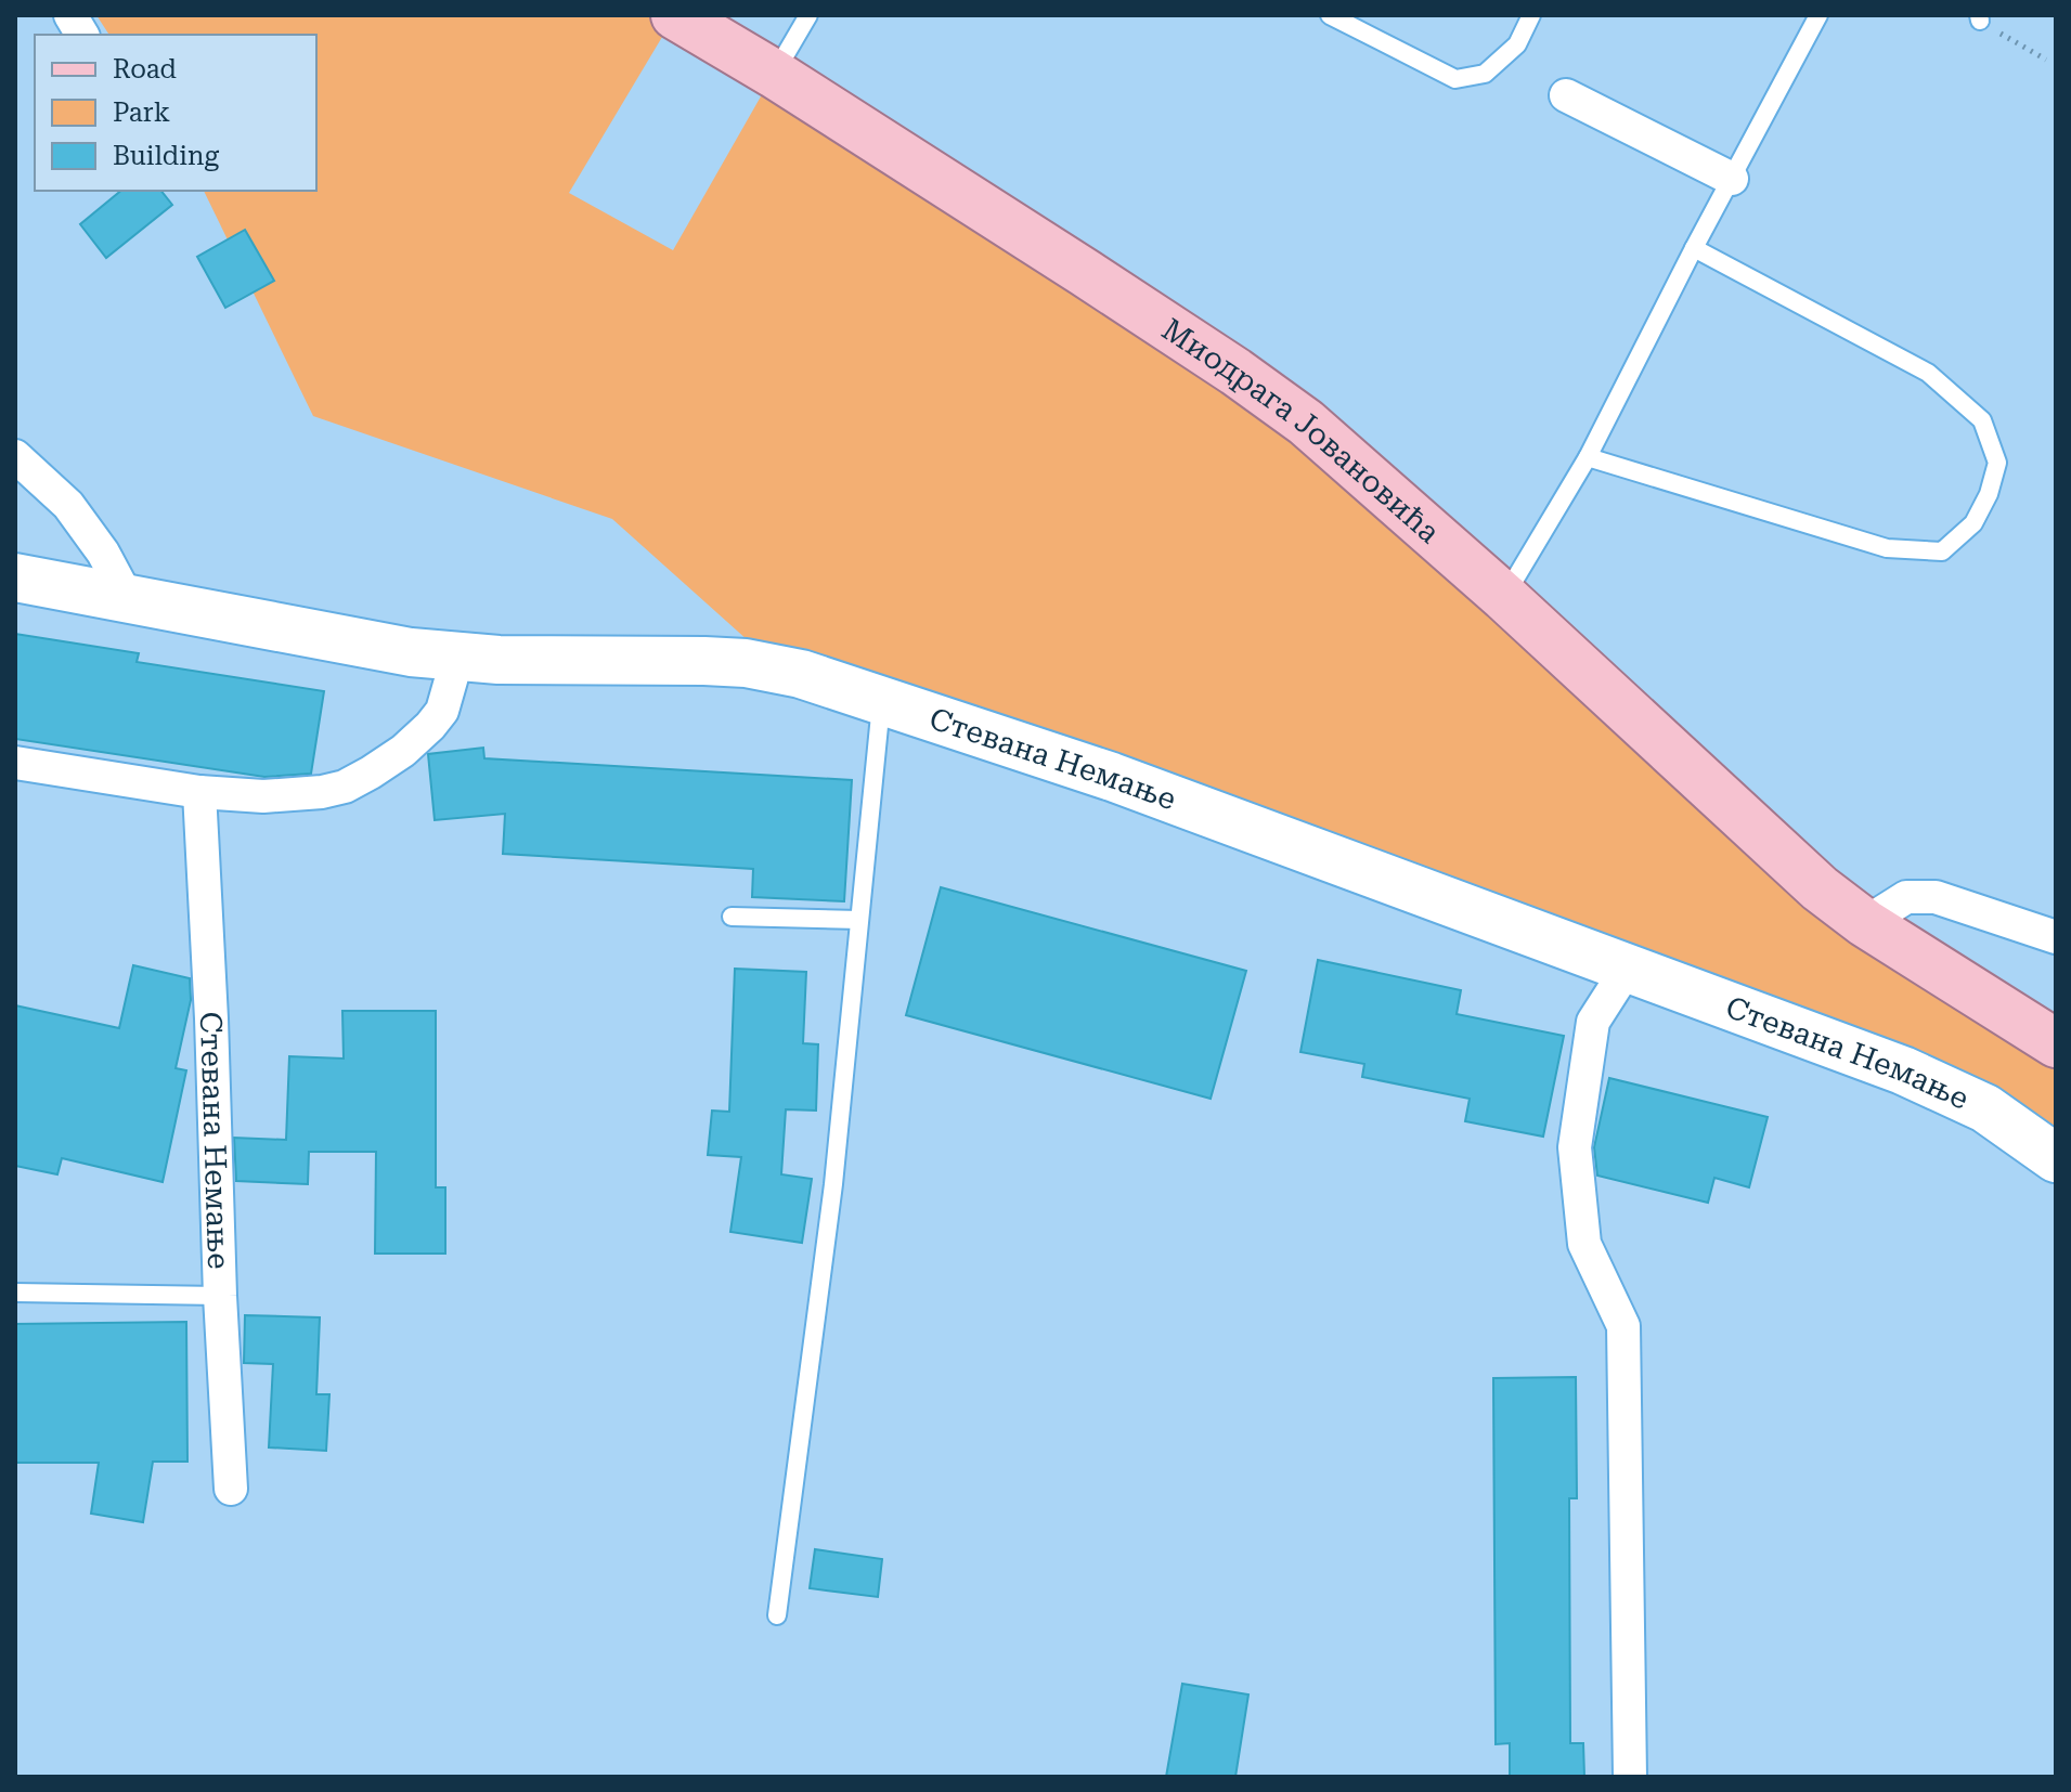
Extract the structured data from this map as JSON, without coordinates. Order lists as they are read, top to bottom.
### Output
{
  "streets": {
    "main road": ["Миодрага Јовановића"],
    "street": ["Стевана Немање"]
  },
  "legend": ["Road", "Park", "Building"]
}
